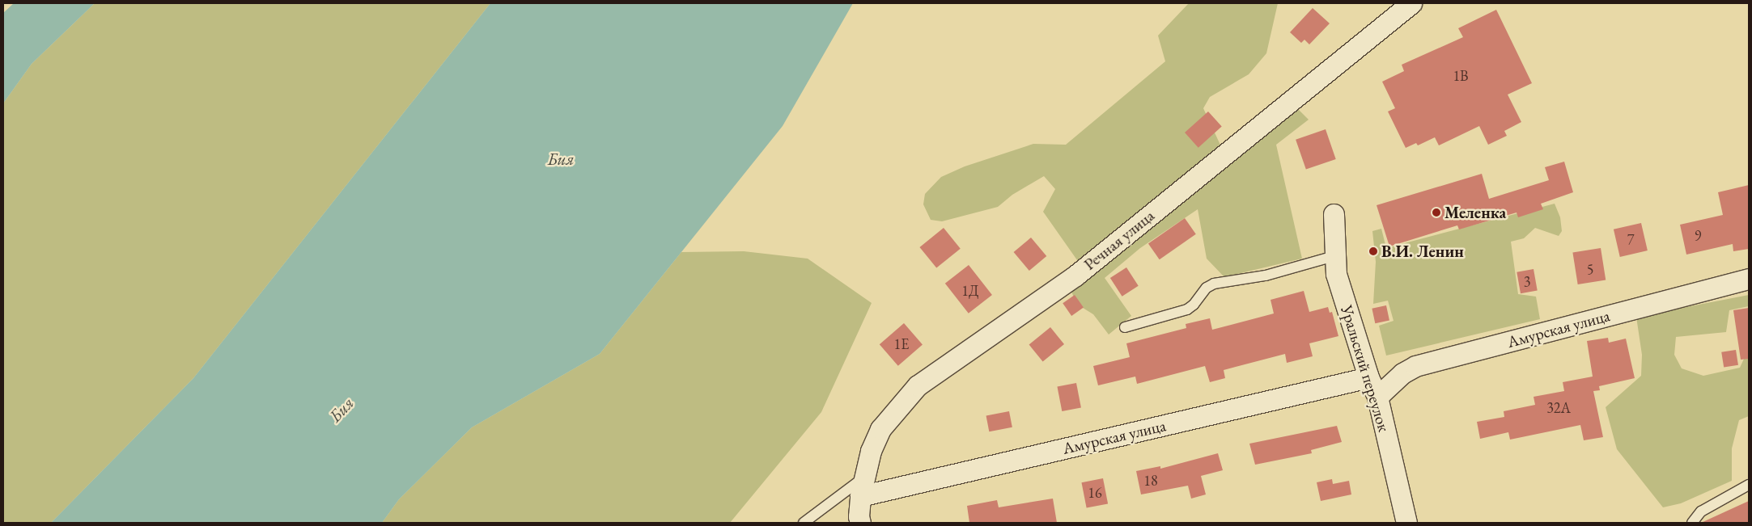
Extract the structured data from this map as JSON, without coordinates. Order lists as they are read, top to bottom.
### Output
{
  "streets": {
    "street": ["Речная улица", "Амурская улица", "Уральский переулок"]
  },
  "crossings": [
    ["Речная улица", "Амурская улица"],
    ["Амурская улица", "Уральский переулок"]
  ],
  "water": ["Бия"],
  "places": ["Меленка", "В.И. Ленин"],
  "house_numbers": [
    "1В",
    "9",
    "7",
    "5",
    "3",
    "1Д",
    "1Е",
    "32А",
    "18",
    "16"
  ]
}
